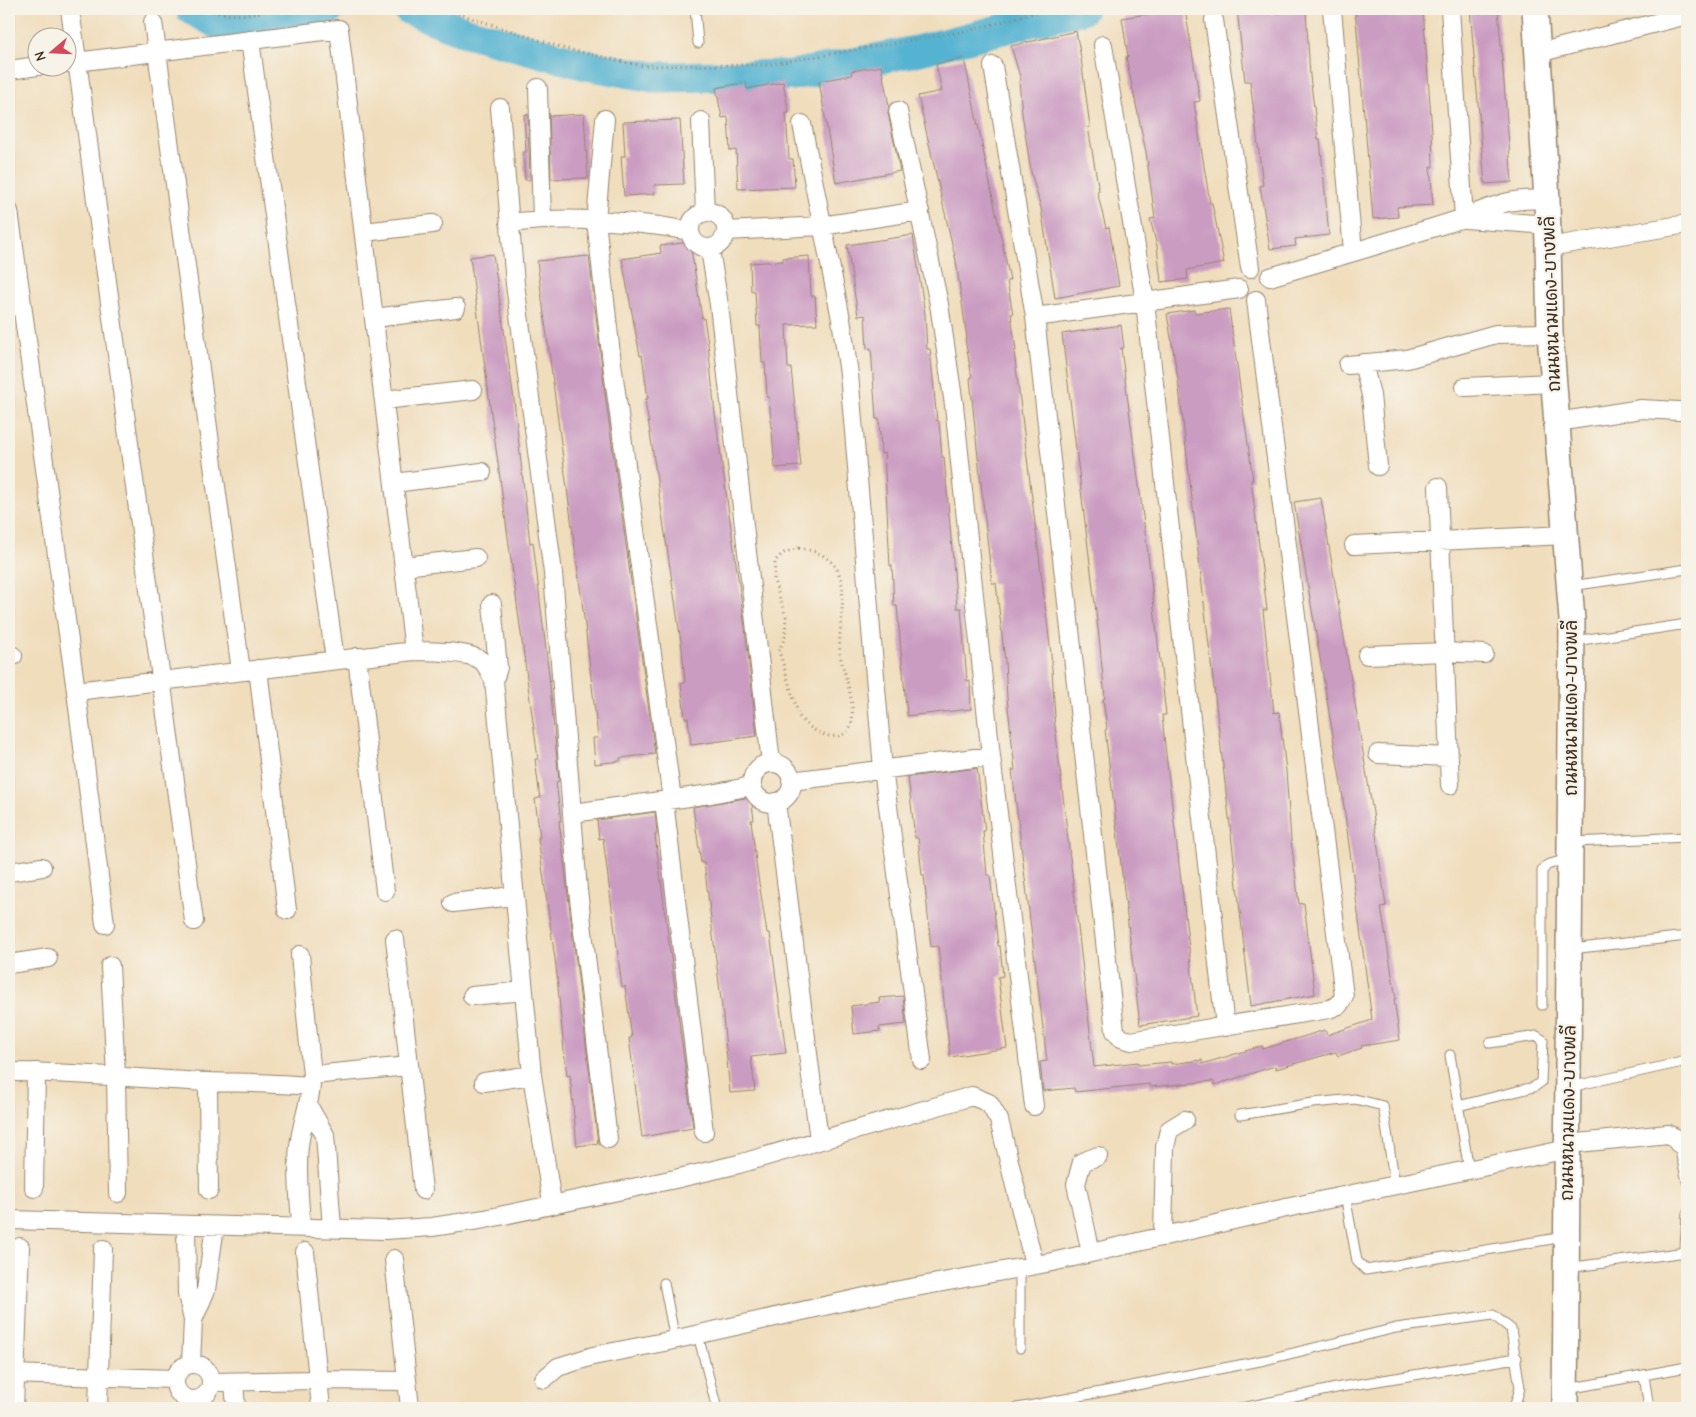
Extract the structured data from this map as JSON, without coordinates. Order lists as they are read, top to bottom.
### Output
{
  "streets": {
    "main road": ["ถนนหนามแดง-บางพลี"]
  },
  "north": "left"
}
